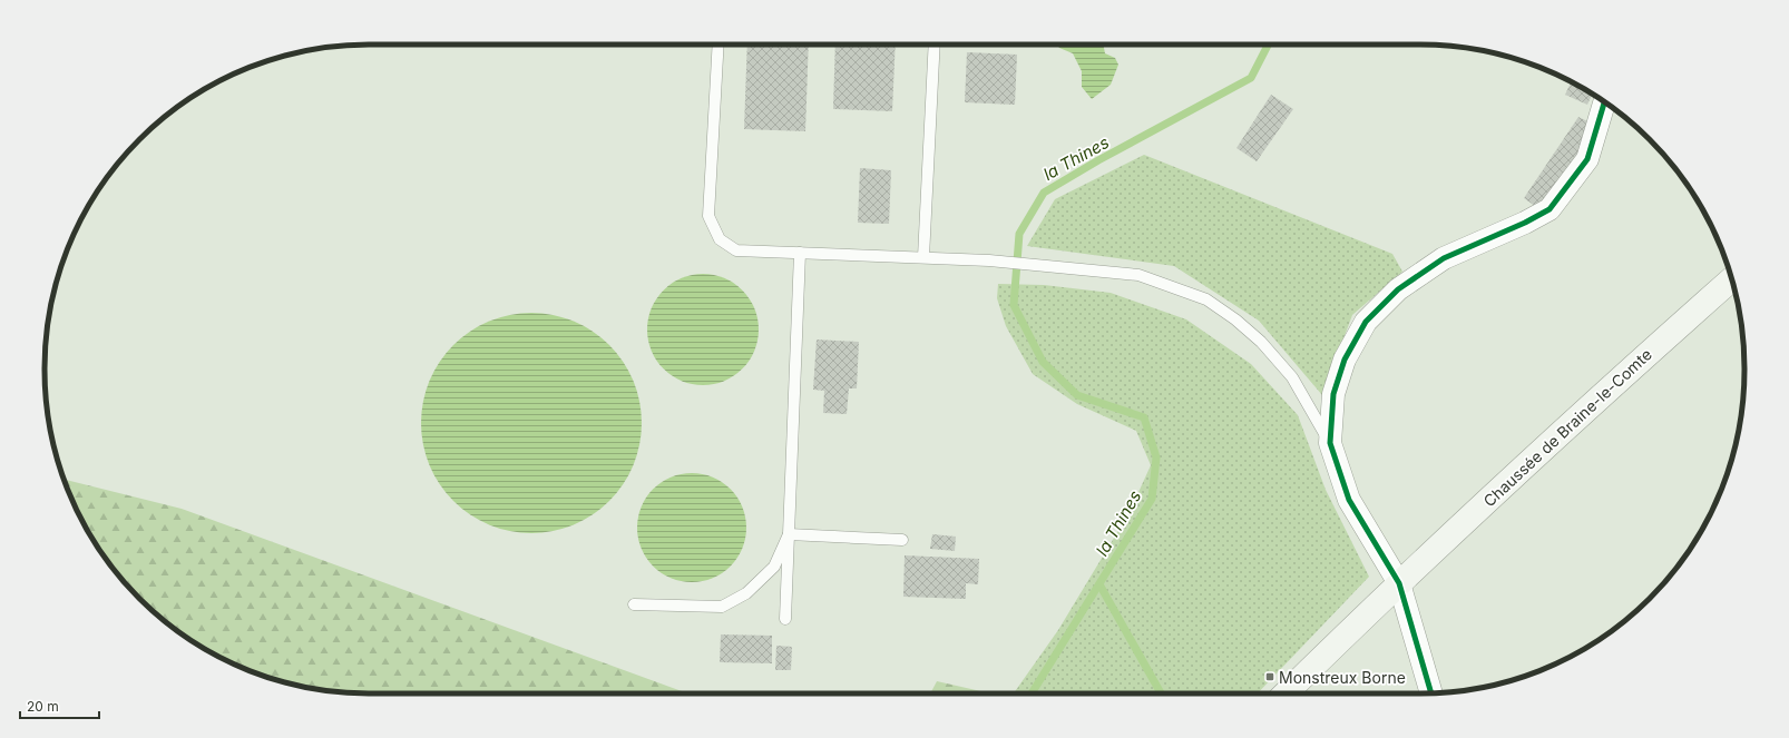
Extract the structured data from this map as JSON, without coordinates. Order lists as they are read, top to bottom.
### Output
{
  "streets": {
    "main road": ["Chaussée de Braine-le-Comte"]
  },
  "water": ["la Thines"],
  "places": {
    "transit": ["Monstreux Borne"]
  },
  "scale_bar": "20 m"
}
